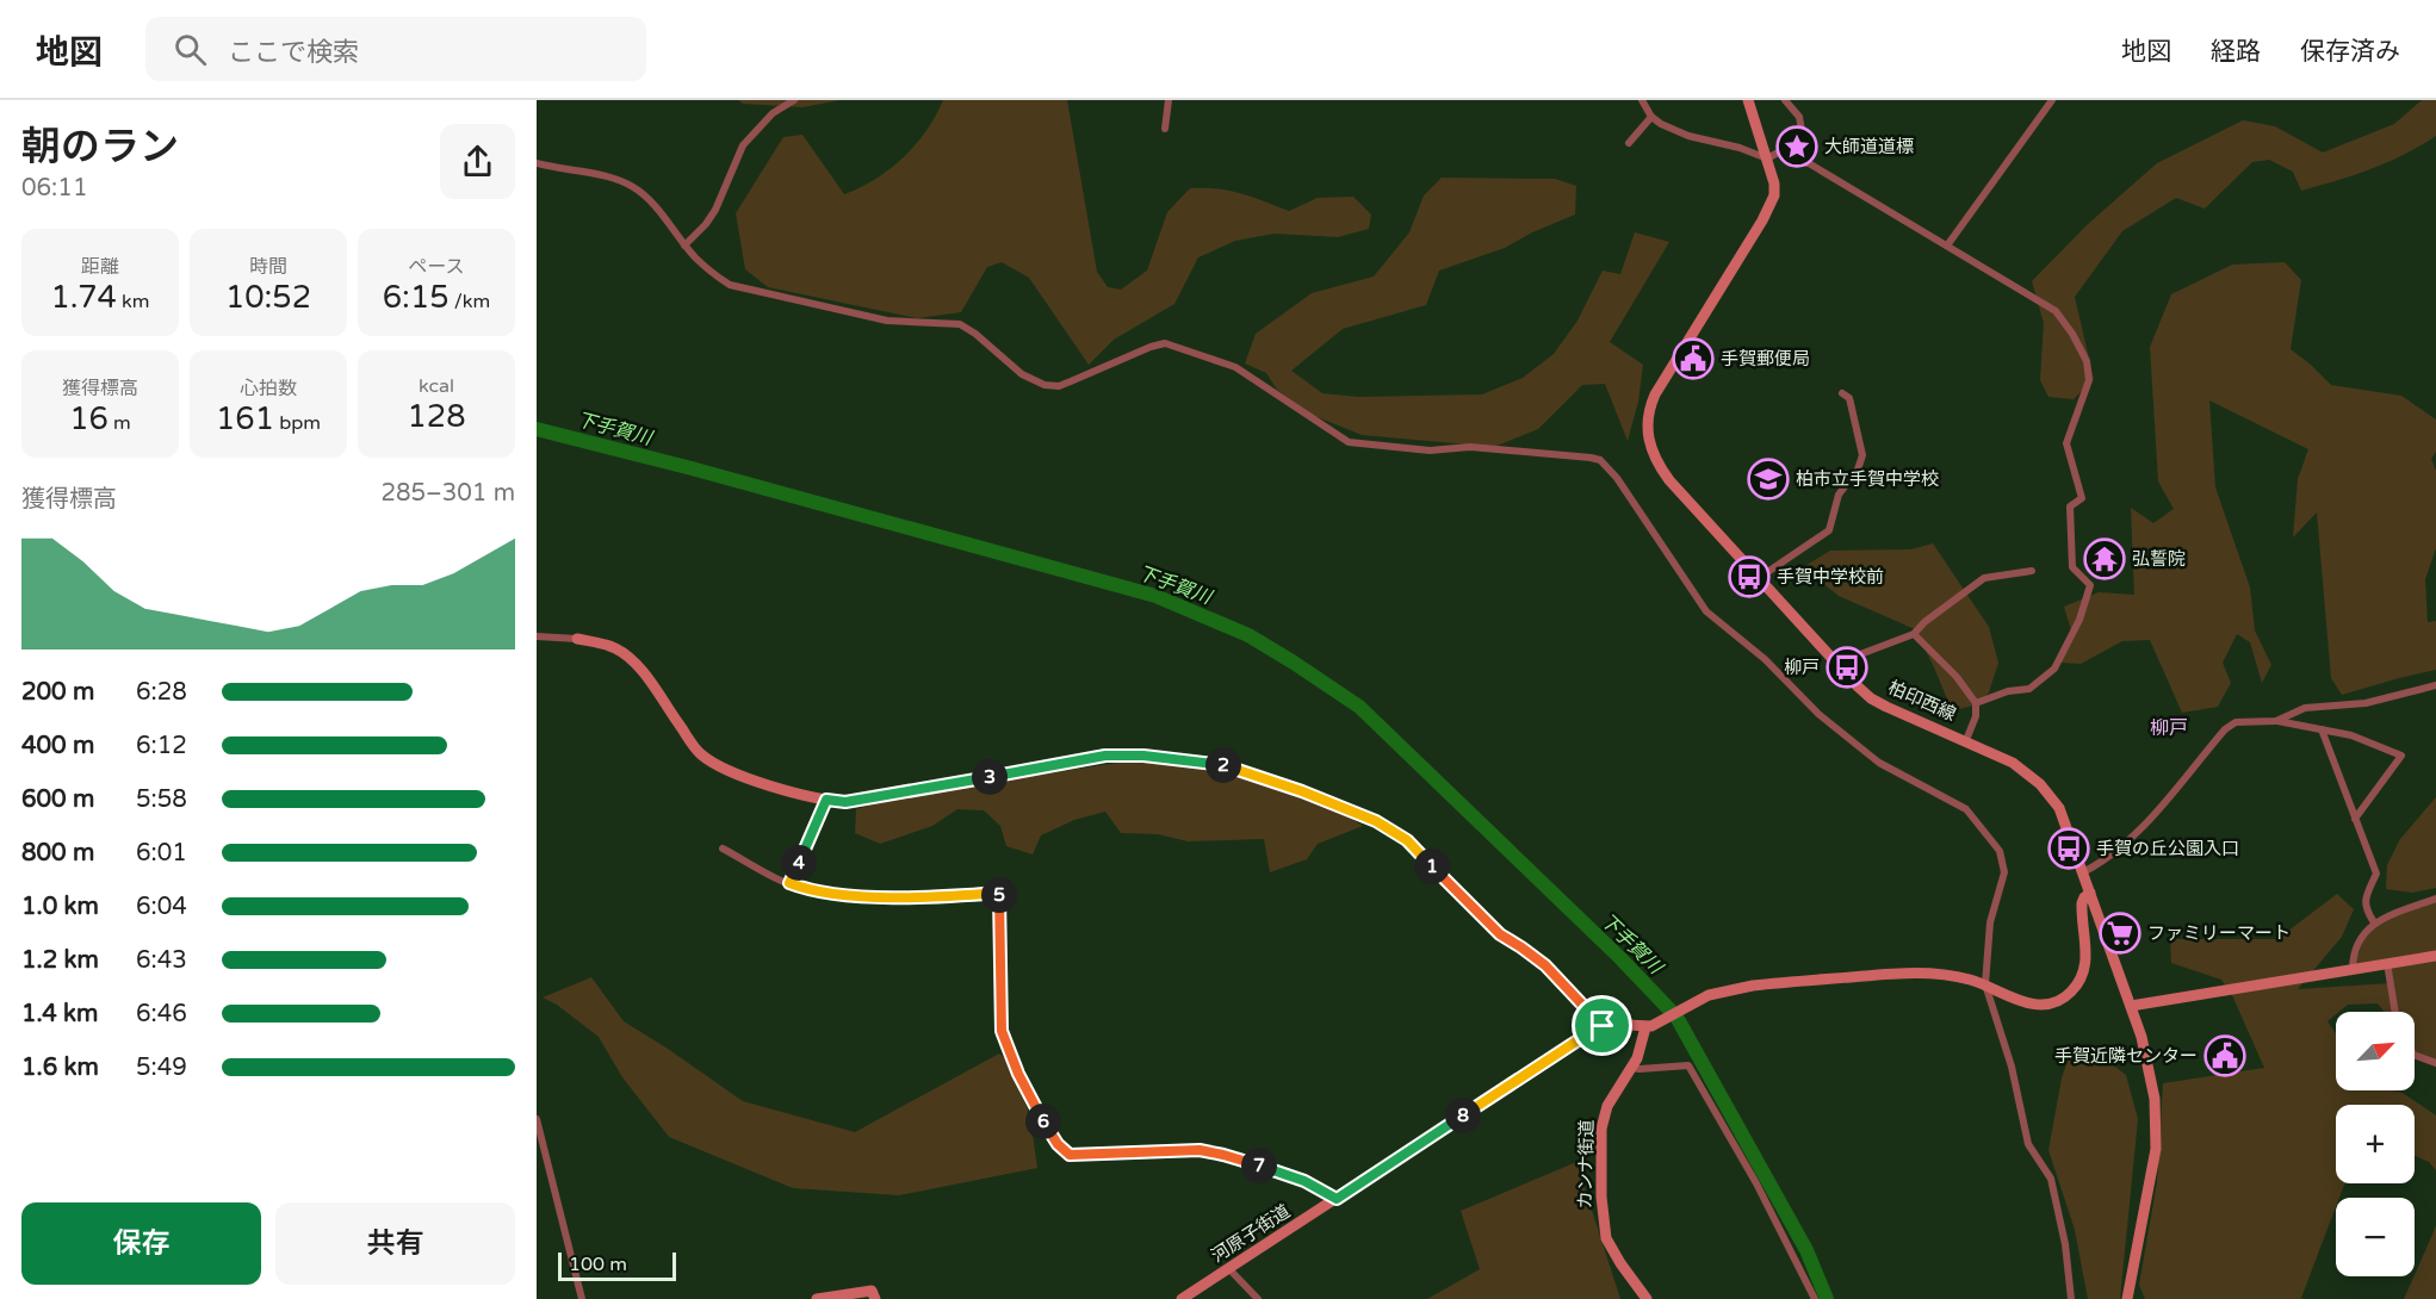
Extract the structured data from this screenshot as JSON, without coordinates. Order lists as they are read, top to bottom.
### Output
{
  "streets": {
    "street": ["柏印西線", "カンナ街道", "河原子街道"]
  },
  "districts": ["柳戸"],
  "water": ["下手賀川"],
  "places": {
    "place": ["大師道道標"],
    "public building": ["手賀郵便局", "手賀近隣センター"],
    "school or university": ["柏市立手賀中学校"],
    "temple": ["弘誓院"],
    "bus stop": ["手賀中学校前", "柳戸", "手賀の丘公園入口"],
    "supermarket": ["ファミリーマート"]
  },
  "scale_bar": "100 m",
  "north": "top right",
  "page": {
    "header": "地図",
    "search": "ここで検索",
    "nav": ["地図", "経路", "保存済み"],
    "heading": ["朝のラン", "06:11"],
    "stats": [
      ["距離", "1.74 km"],
      ["時間", "10:52"],
      ["ペース", "6:15 /km"],
      ["獲得標高", "16 m"],
      ["心拍数", "161 bpm"],
      ["kcal", "128"]
    ],
    "chart": ["獲得標高", "285–301 m"],
    "list": [
      {
        "name": "200 m",
        "note": "6:28"
      },
      {
        "name": "400 m",
        "note": "6:12"
      },
      {
        "name": "600 m",
        "note": "5:58"
      },
      {
        "name": "800 m",
        "note": "6:01"
      },
      {
        "name": "1.0 km",
        "note": "6:04"
      },
      {
        "name": "1.2 km",
        "note": "6:43"
      },
      {
        "name": "1.4 km",
        "note": "6:46"
      },
      {
        "name": "1.6 km",
        "note": "5:49"
      }
    ],
    "pins": [
      "2",
      "3",
      "4",
      "1",
      "5",
      "8",
      "6",
      "7"
    ],
    "map_buttons": ["+", "−"],
    "buttons": ["保存", "共有"],
    "scale": "100 m"
  }
}
